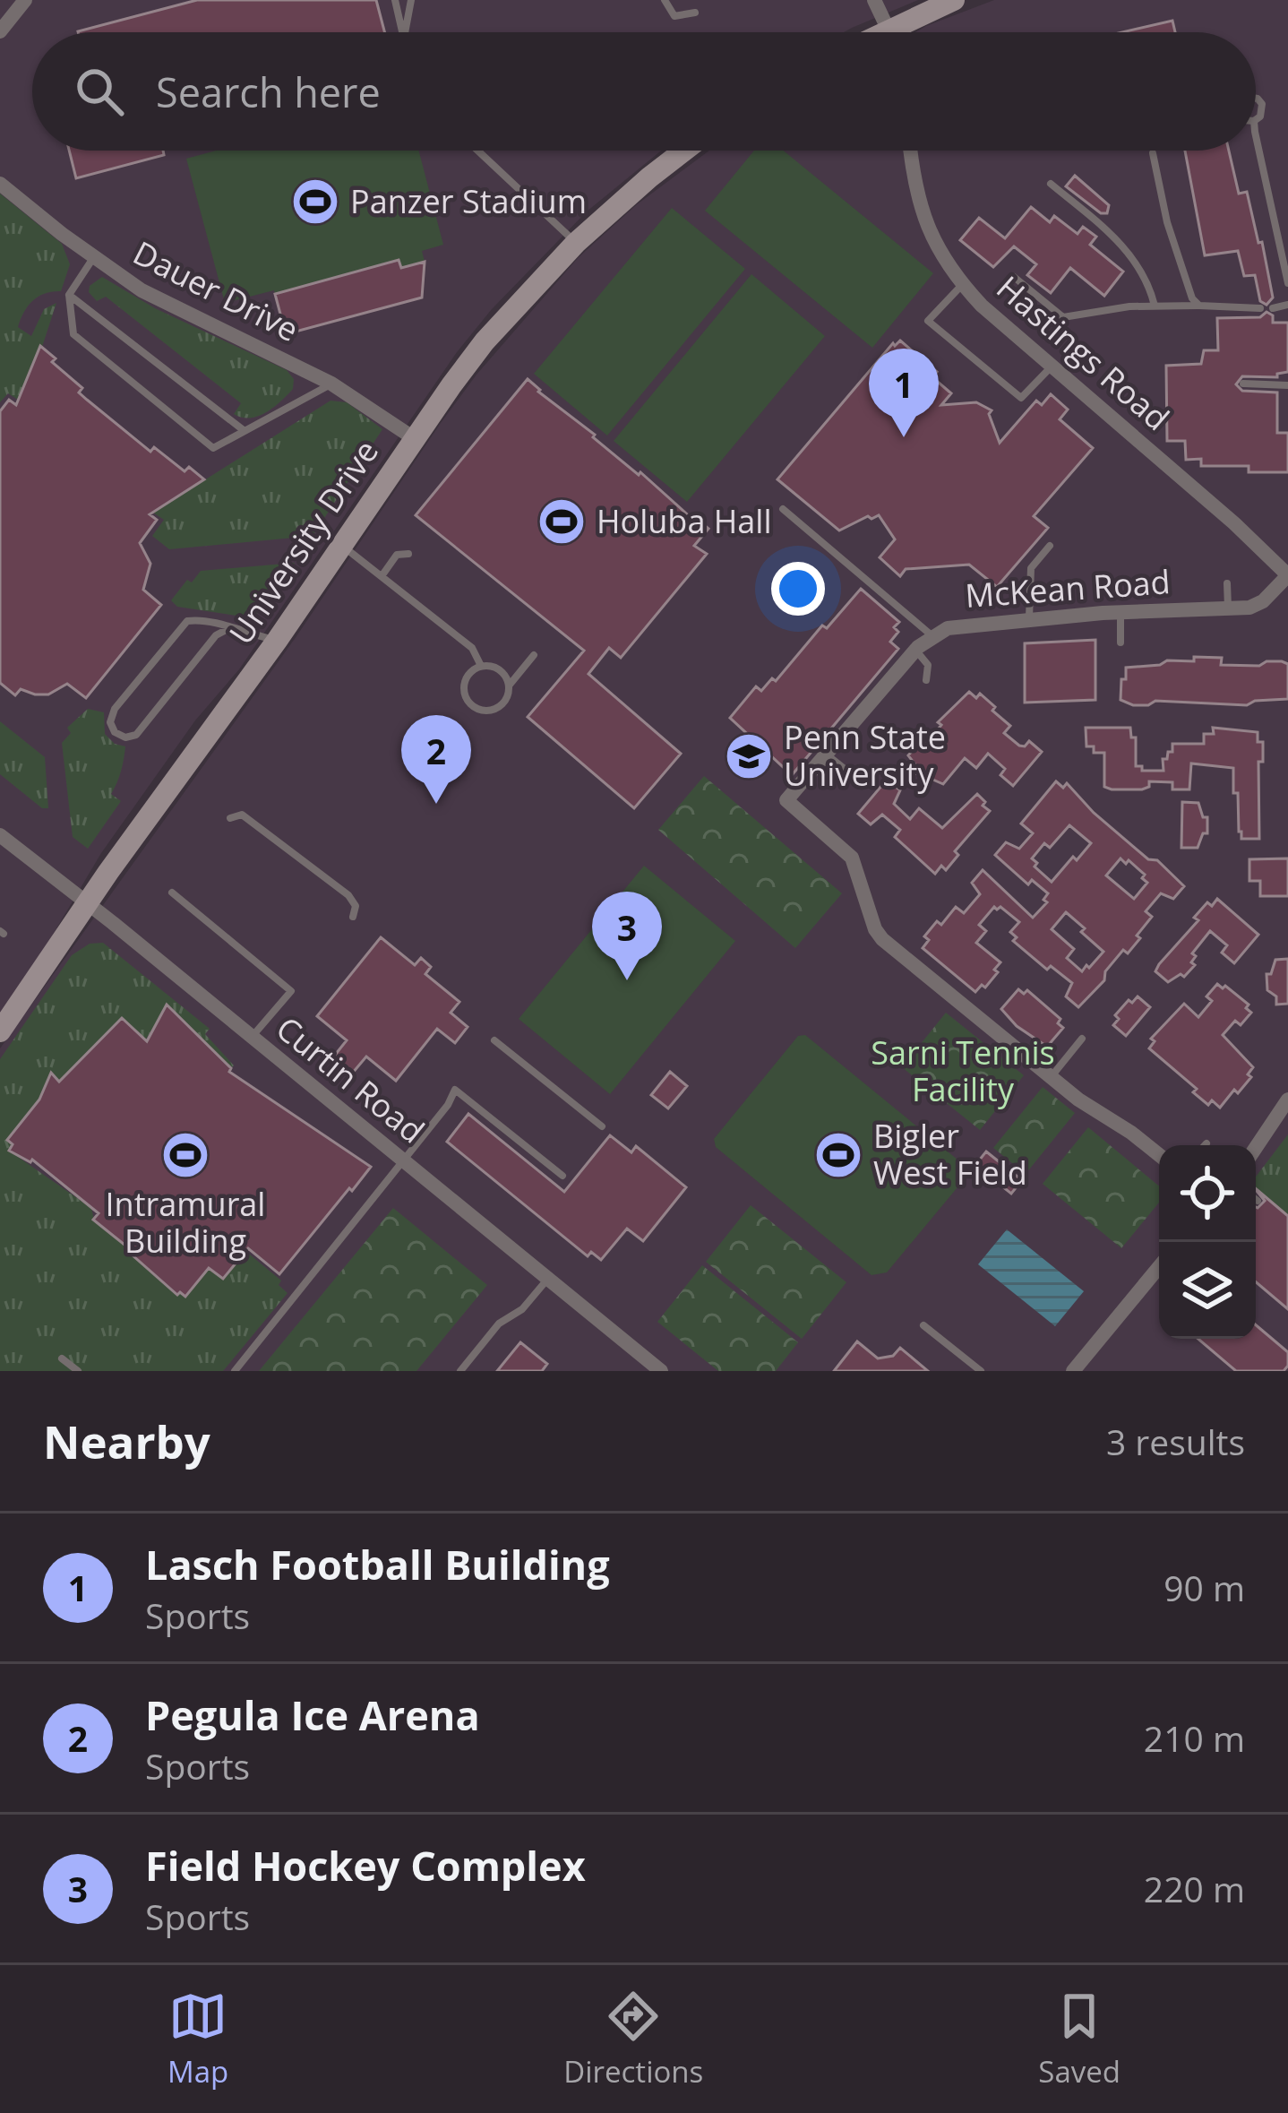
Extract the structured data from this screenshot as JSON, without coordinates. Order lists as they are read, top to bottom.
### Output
{
  "streets": {
    "main road": ["University Drive"],
    "street": [
      "Dauer Drive",
      "Hastings Road",
      "McKean Road",
      "Curtin Road"
    ]
  },
  "crossings": [
    ["Dauer Drive", "University Drive"],
    ["Hastings Road", "McKean Road"],
    ["University Drive", "Curtin Road"]
  ],
  "parks": ["Sarni Tennis Facility"],
  "places": {
    "sports": [
      "Panzer Stadium",
      "Holuba Hall",
      "Intramural Building",
      "Bigler West Field"
    ],
    "school or university": ["Penn State University"]
  },
  "page": {
    "search": "Search here",
    "pins": ["1", "2", "3"],
    "heading": ["Nearby", "3 results"],
    "list": [
      {
        "mark": "1",
        "name": "Lasch Football Building",
        "note": "Sports",
        "value": "90 m"
      },
      {
        "mark": "2",
        "name": "Pegula Ice Arena",
        "note": "Sports",
        "value": "210 m"
      },
      {
        "mark": "3",
        "name": "Field Hockey Complex",
        "note": "Sports",
        "value": "220 m"
      }
    ],
    "nav": ["Map", "Directions", "Saved"]
  }
}
